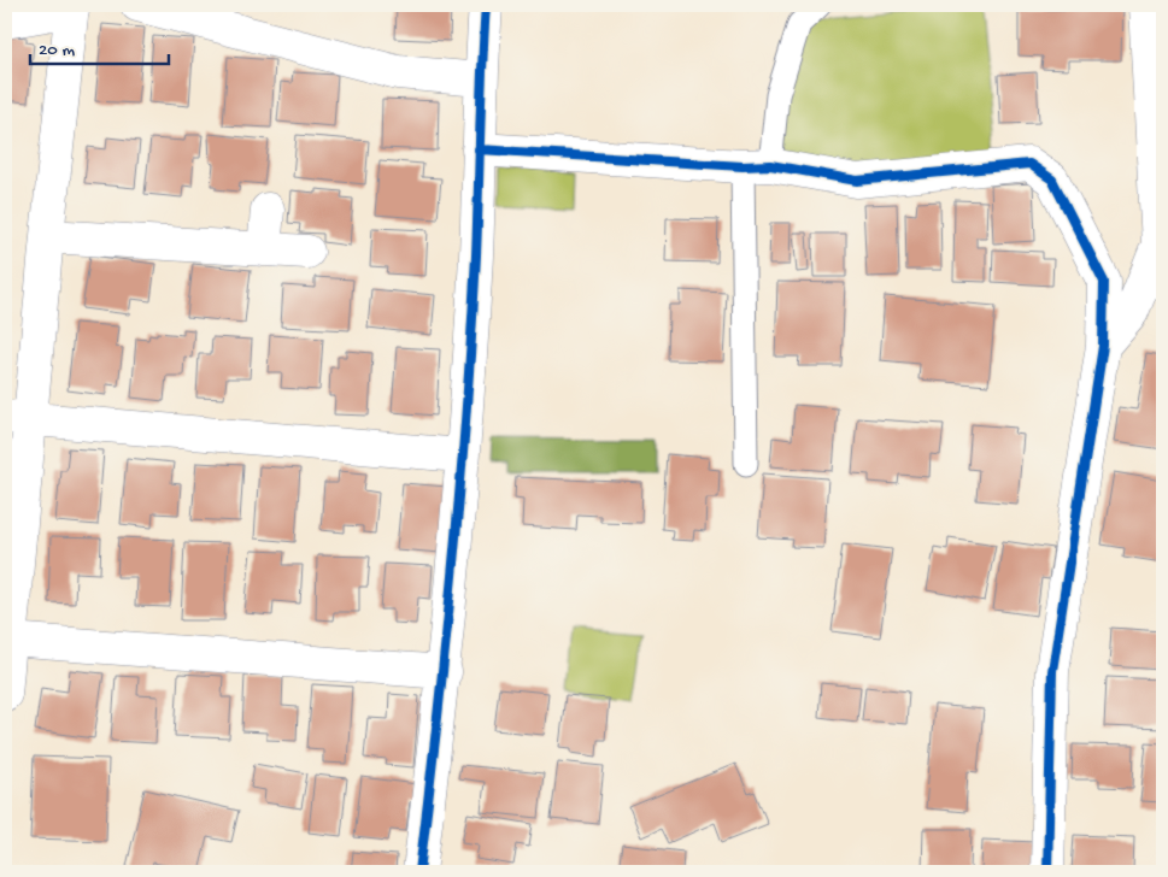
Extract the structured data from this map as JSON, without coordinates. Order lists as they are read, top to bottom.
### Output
{
  "scale_bar": "20 m"
}
